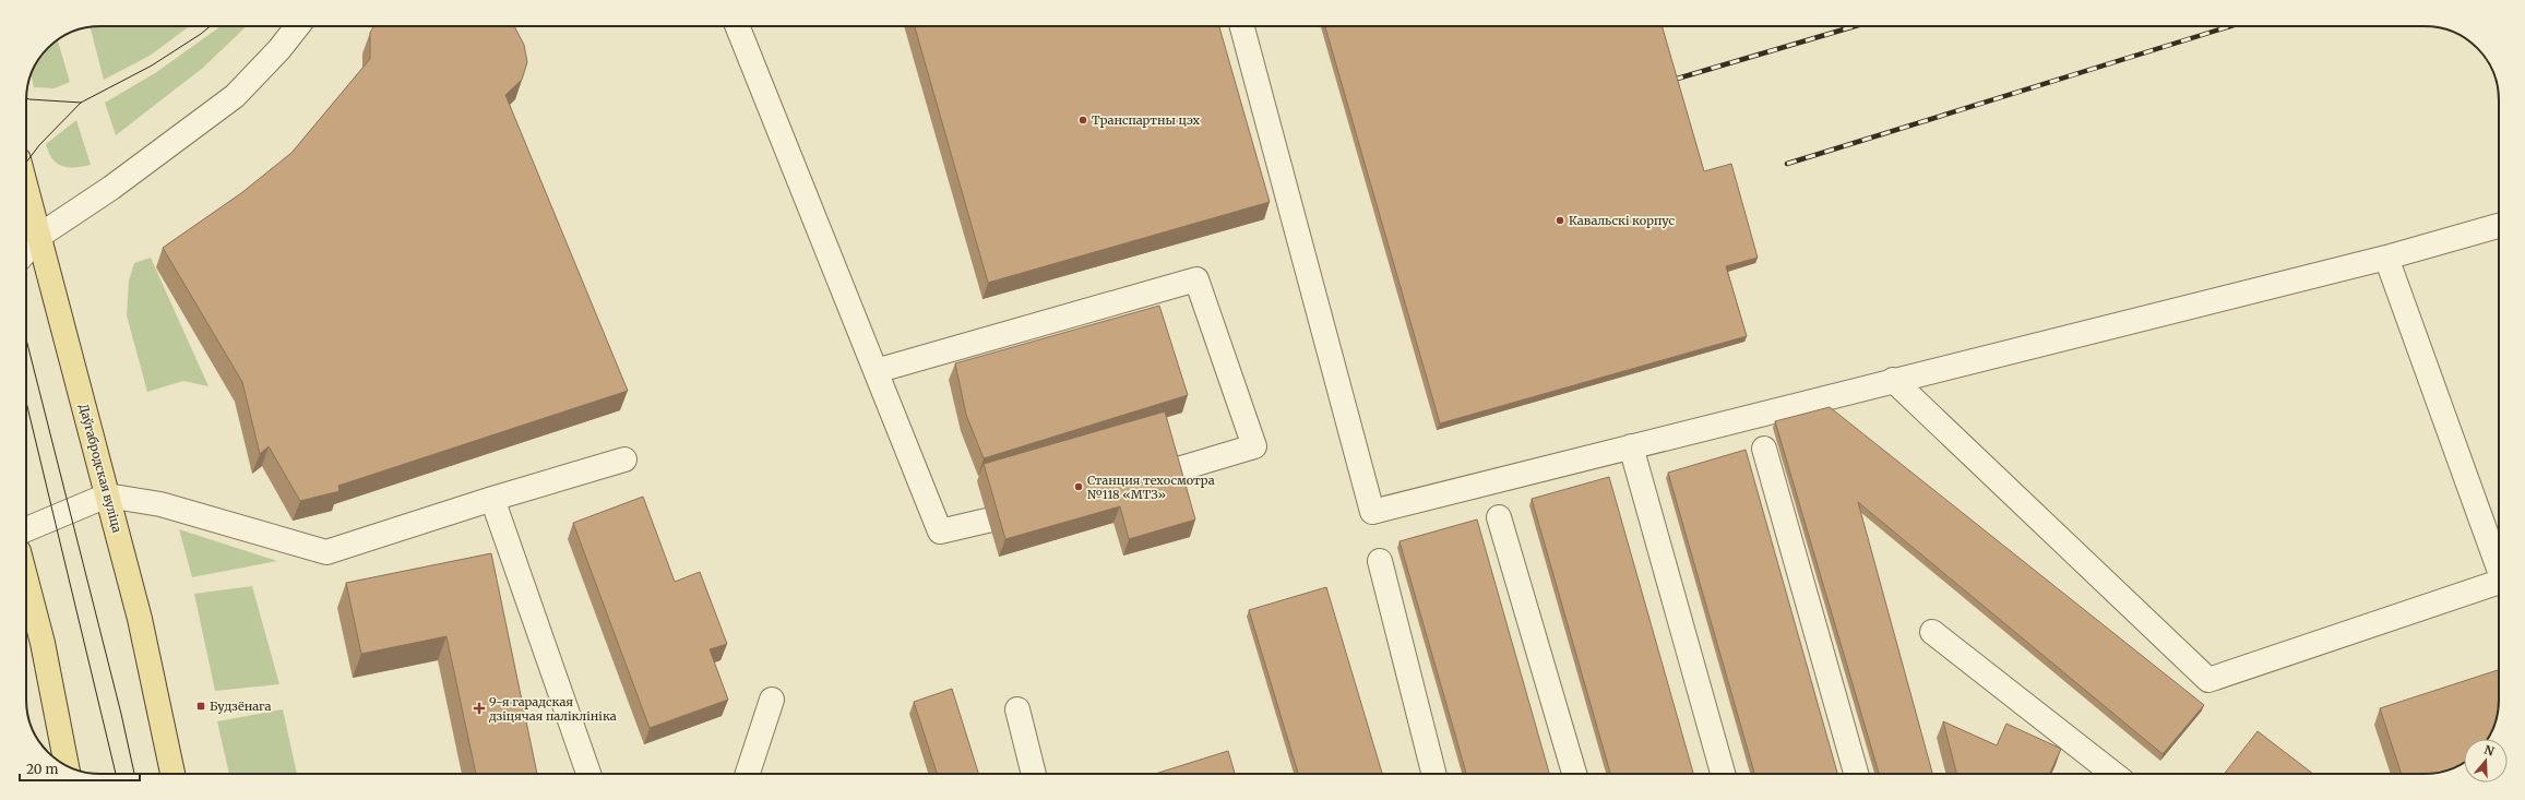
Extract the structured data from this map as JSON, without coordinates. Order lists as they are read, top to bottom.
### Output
{
  "streets": {
    "main road": ["Даўгабродская вуліца"]
  },
  "places": {
    "other": ["Транспартны цэх", "Кавальскі корпус", "Станция техосмотра №118 «МТЗ»"],
    "transit": ["Будзёнага"],
    "health": ["9-я гарадская дзіцячая паліклініка"]
  },
  "scale_bar": "20 m",
  "north": "top"
}
